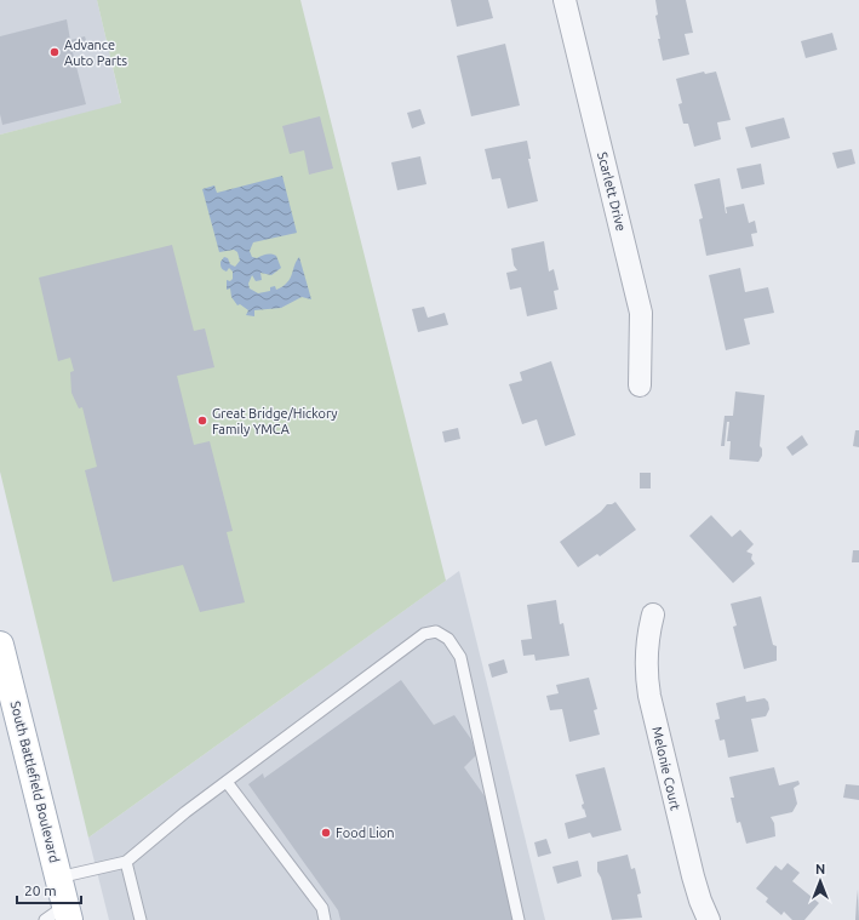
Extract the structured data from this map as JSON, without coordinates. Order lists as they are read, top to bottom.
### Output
{
  "streets": {
    "main road": ["South Battlefield Boulevard"],
    "street": ["Scarlett Drive", "Melonie Court"]
  },
  "places": ["Advance Auto Parts", "Great Bridge/Hickory Family YMCA", "Food Lion"],
  "scale_bar": "20 m",
  "north": "top"
}
